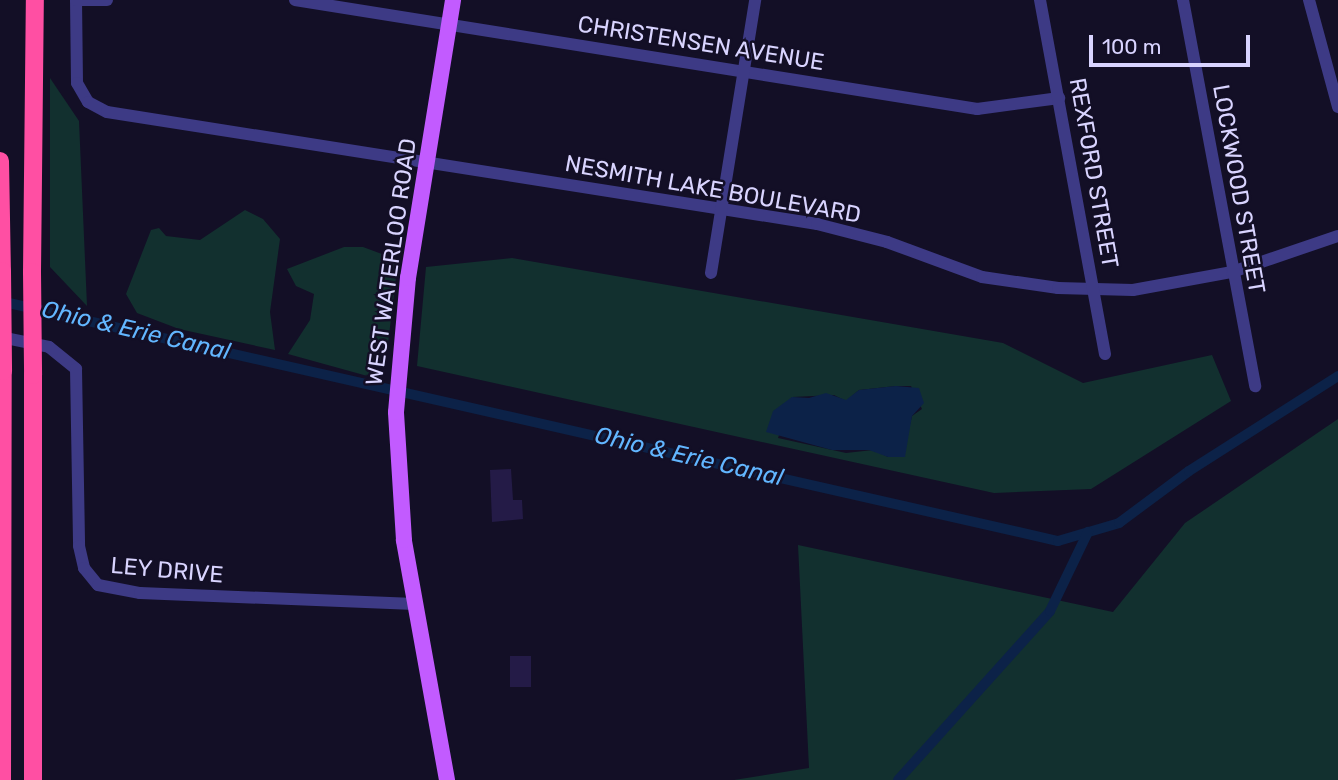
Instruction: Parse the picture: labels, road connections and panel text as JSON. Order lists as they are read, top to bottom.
{
  "streets": {
    "main road": ["WEST WATERLOO ROAD"],
    "street": [
      "CHRISTENSEN AVENUE",
      "REXFORD STREET",
      "NESMITH LAKE BOULEVARD",
      "LOCKWOOD STREET",
      "LEY DRIVE"
    ]
  },
  "crossings": [
    ["CHRISTENSEN AVENUE", "REXFORD STREET"],
    ["CHRISTENSEN AVENUE", "WEST WATERLOO ROAD"],
    ["REXFORD STREET", "NESMITH LAKE BOULEVARD"],
    ["NESMITH LAKE BOULEVARD", "LOCKWOOD STREET"],
    ["NESMITH LAKE BOULEVARD", "WEST WATERLOO ROAD"],
    ["WEST WATERLOO ROAD", "LEY DRIVE"]
  ],
  "water": ["Ohio & Erie Canal"],
  "scale_bar": "100 m"
}
